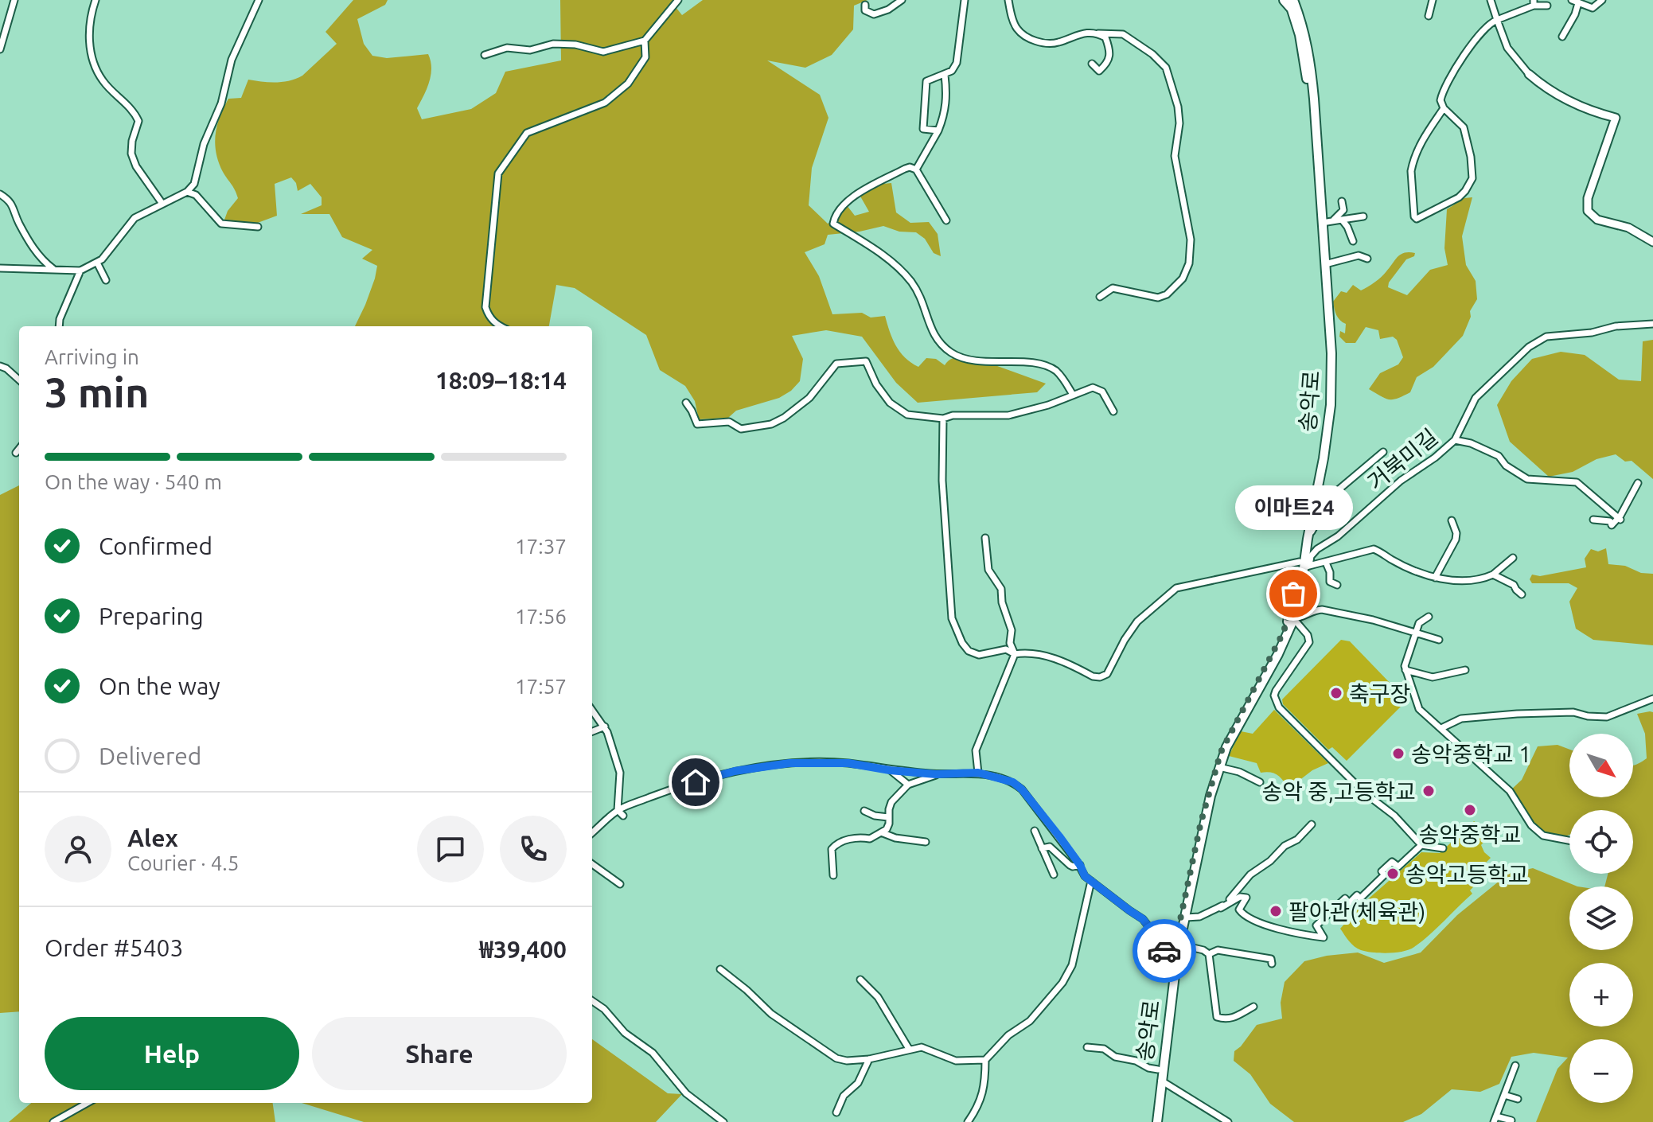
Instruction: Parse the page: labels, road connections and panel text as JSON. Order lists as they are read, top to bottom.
{
  "streets": {
    "main road": ["송악로"],
    "street": ["거북미길"]
  },
  "crossings": [
    ["송악로", "거북미길"]
  ],
  "places": [
    "이마트24",
    "축구장",
    "송악중학교 1",
    "송악 중,고등학교",
    "송악중학교",
    "송악고등학교",
    "팔아관(체육관)"
  ],
  "north": "bottom right",
  "page": {
    "heading": ["3 min", "Arriving in", "18:09–18:14"],
    "panel": [
      "Alex",
      "Courier · 4.5",
      "Order #5403",
      "₩39,400"
    ],
    "bar": "On the way · 540 m",
    "bubble": "이마트24",
    "list": [
      ["Confirmed", "17:37"],
      ["Preparing", "17:56"],
      ["On the way", "17:57"],
      "Delivered"
    ],
    "map_buttons": ["+", "−"],
    "buttons": ["Help", "Share"]
  }
}
